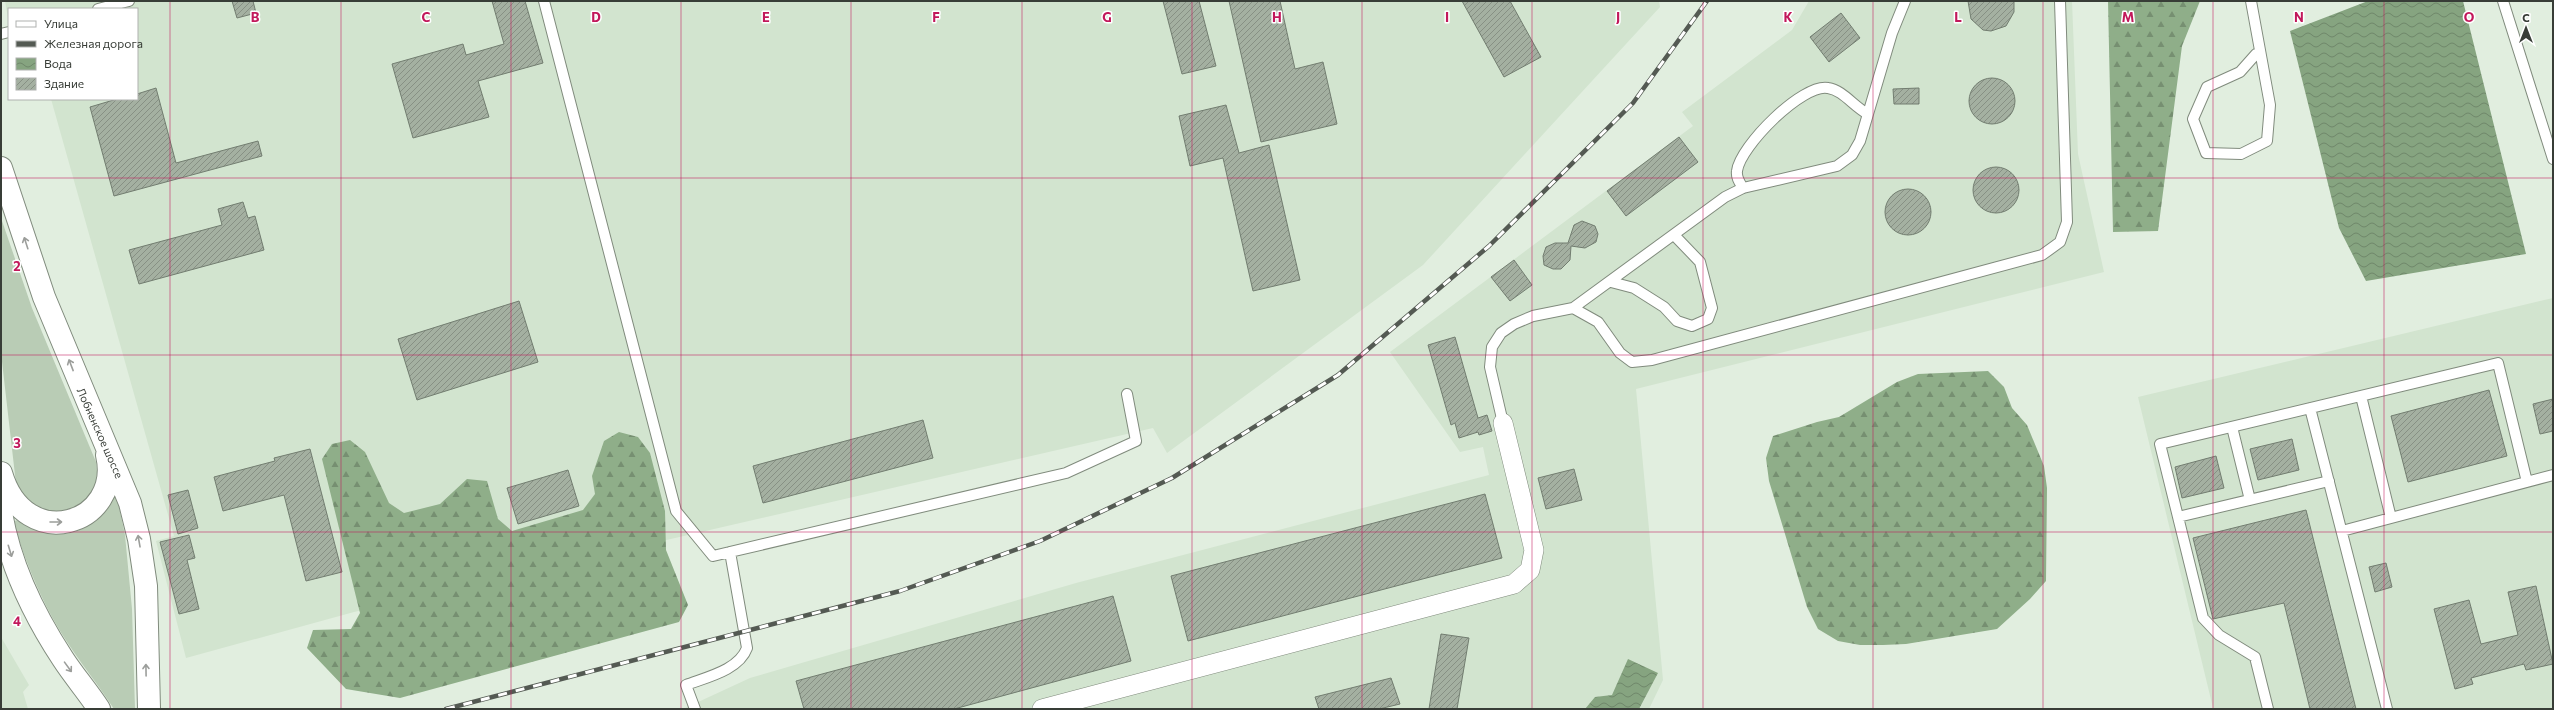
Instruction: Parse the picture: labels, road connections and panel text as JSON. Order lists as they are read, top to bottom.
{
  "streets": {
    "main road": ["Лобненское шоссе"]
  },
  "legend": [
    "Улица",
    "Железная дорога",
    "Вода",
    "Здание"
  ],
  "north": "top",
  "grid": {
    "columns": [
      "B",
      "C",
      "D",
      "E",
      "F",
      "G",
      "H",
      "I",
      "J",
      "K",
      "L",
      "M",
      "N",
      "O"
    ],
    "rows": ["2", "3", "4"]
  }
}
